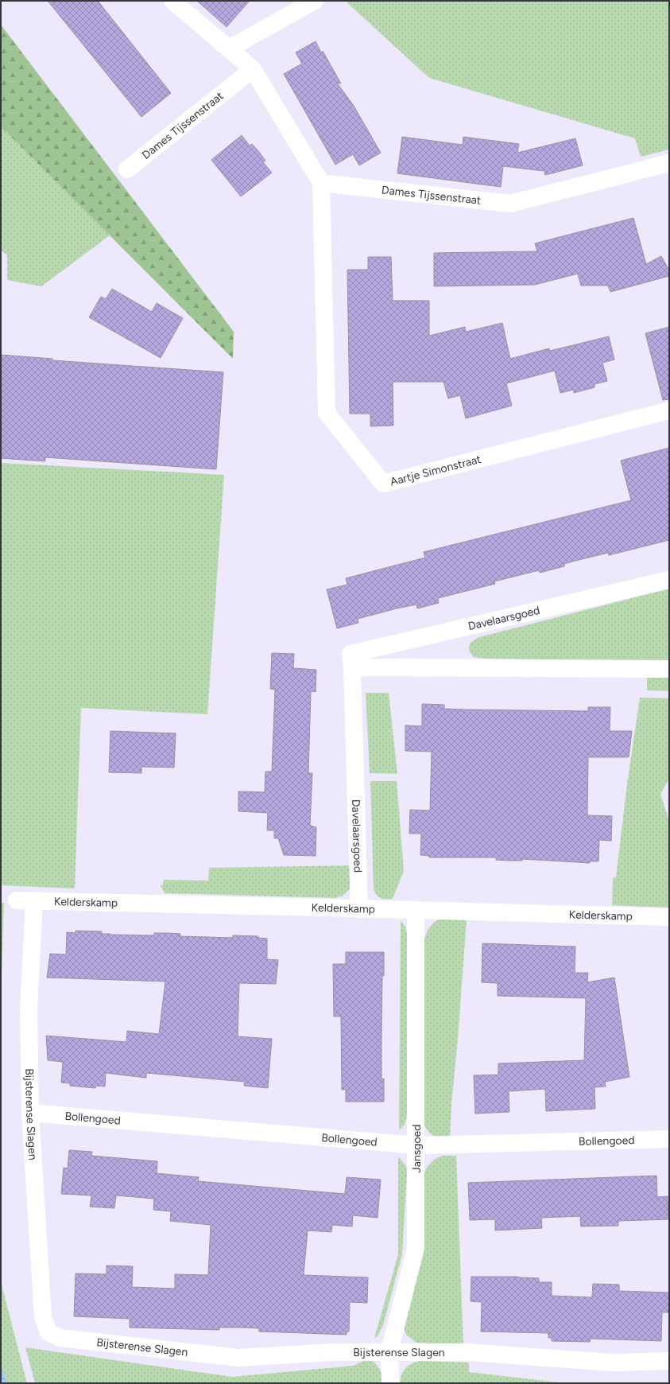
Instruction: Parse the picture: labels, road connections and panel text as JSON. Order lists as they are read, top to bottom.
{
  "streets": {
    "street": [
      "Dames Tijssenstraat",
      "Aartje Simonstraat",
      "Davelaarsgoed",
      "Kelderskamp",
      "Bijsterense Slagen",
      "Bollengoed",
      "Jansgoed"
    ]
  },
  "crossings": [
    ["Dames Tijssenstraat", "Aartje Simonstraat"],
    ["Davelaarsgoed", "Kelderskamp"],
    ["Kelderskamp", "Bijsterense Slagen"],
    ["Kelderskamp", "Jansgoed"],
    ["Bijsterense Slagen", "Bollengoed"],
    ["Bijsterense Slagen", "Jansgoed"],
    ["Bollengoed", "Jansgoed"]
  ]
}
